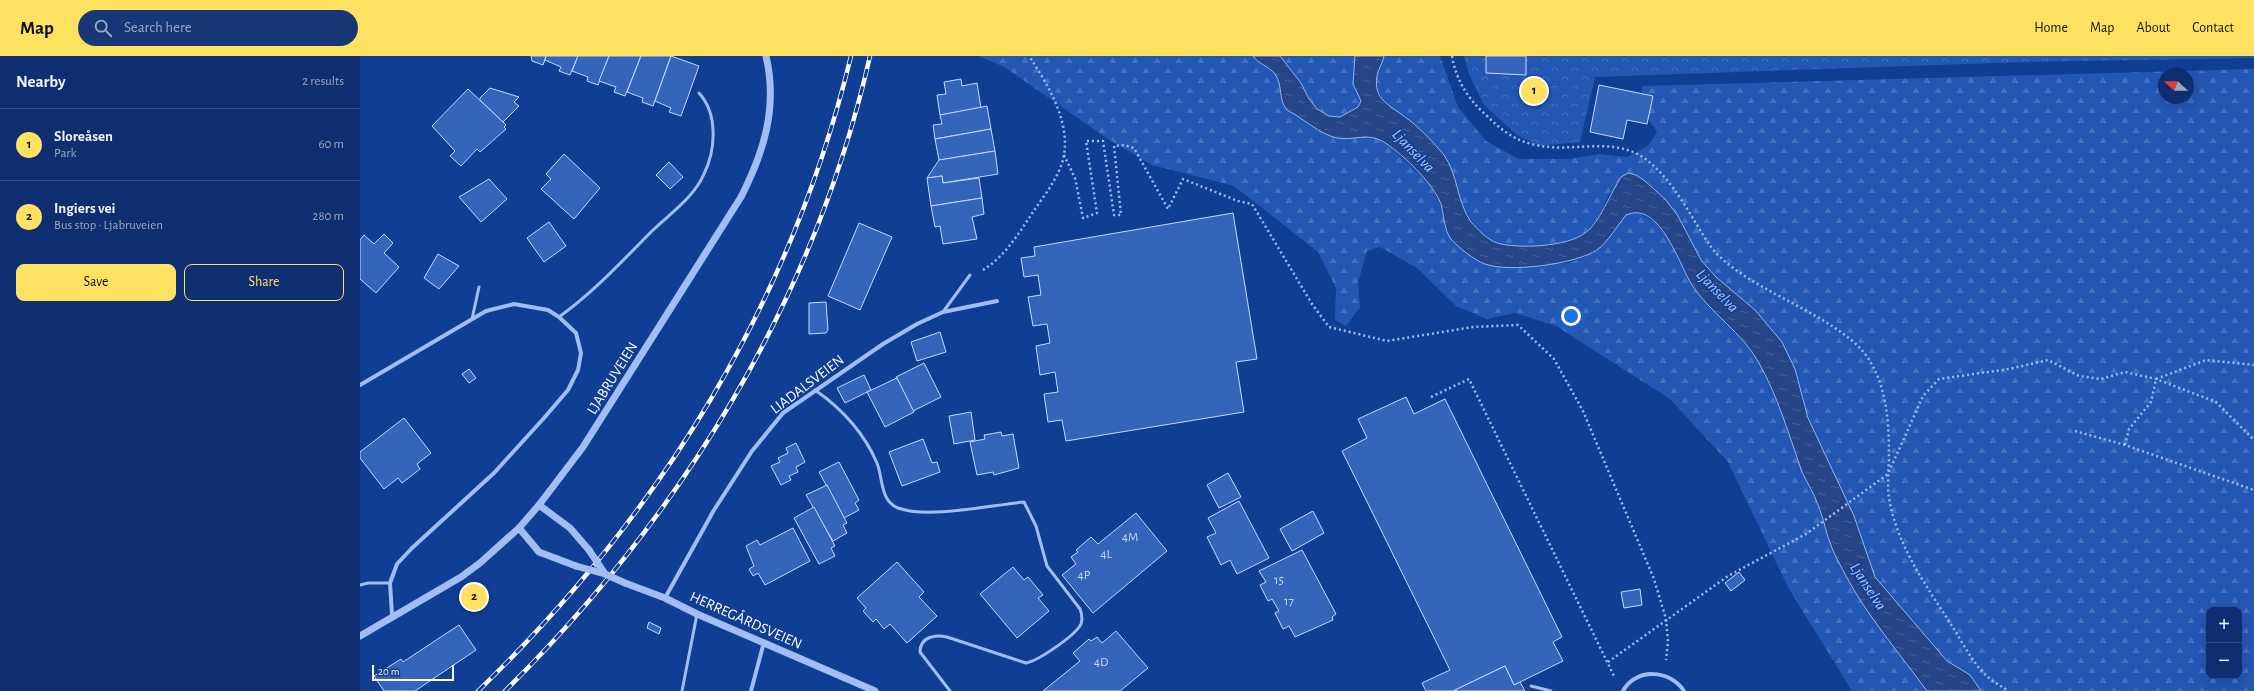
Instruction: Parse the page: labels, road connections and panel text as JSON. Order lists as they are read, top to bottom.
{
  "streets": {
    "street": ["LJABRUVEIEN", "LIADALSVEIEN", "HERREGÅRDSVEIEN"]
  },
  "crossings": [
    ["LJABRUVEIEN", "HERREGÅRDSVEIEN"],
    ["LIADALSVEIEN", "HERREGÅRDSVEIEN"]
  ],
  "water": ["Ljanselva"],
  "house_numbers": [
    "4M",
    "4L",
    "4P",
    "15",
    "17",
    "4D"
  ],
  "scale_bar": "20 m",
  "north": "left",
  "page": {
    "header": "Map",
    "search": "Search here",
    "nav": [
      "Home",
      "Map",
      "About",
      "Contact"
    ],
    "heading": ["Nearby", "2 results"],
    "pins": ["1", "2"],
    "list": [
      {
        "mark": "1",
        "name": "Sloreåsen",
        "note": "Park",
        "value": "60 m"
      },
      {
        "mark": "2",
        "name": "Ingiers vei",
        "note": "Bus stop · Ljabruveien",
        "value": "280 m"
      }
    ],
    "buttons": ["Save", "Share"],
    "map_buttons": ["+", "−"],
    "scale": "20 m"
  }
}
